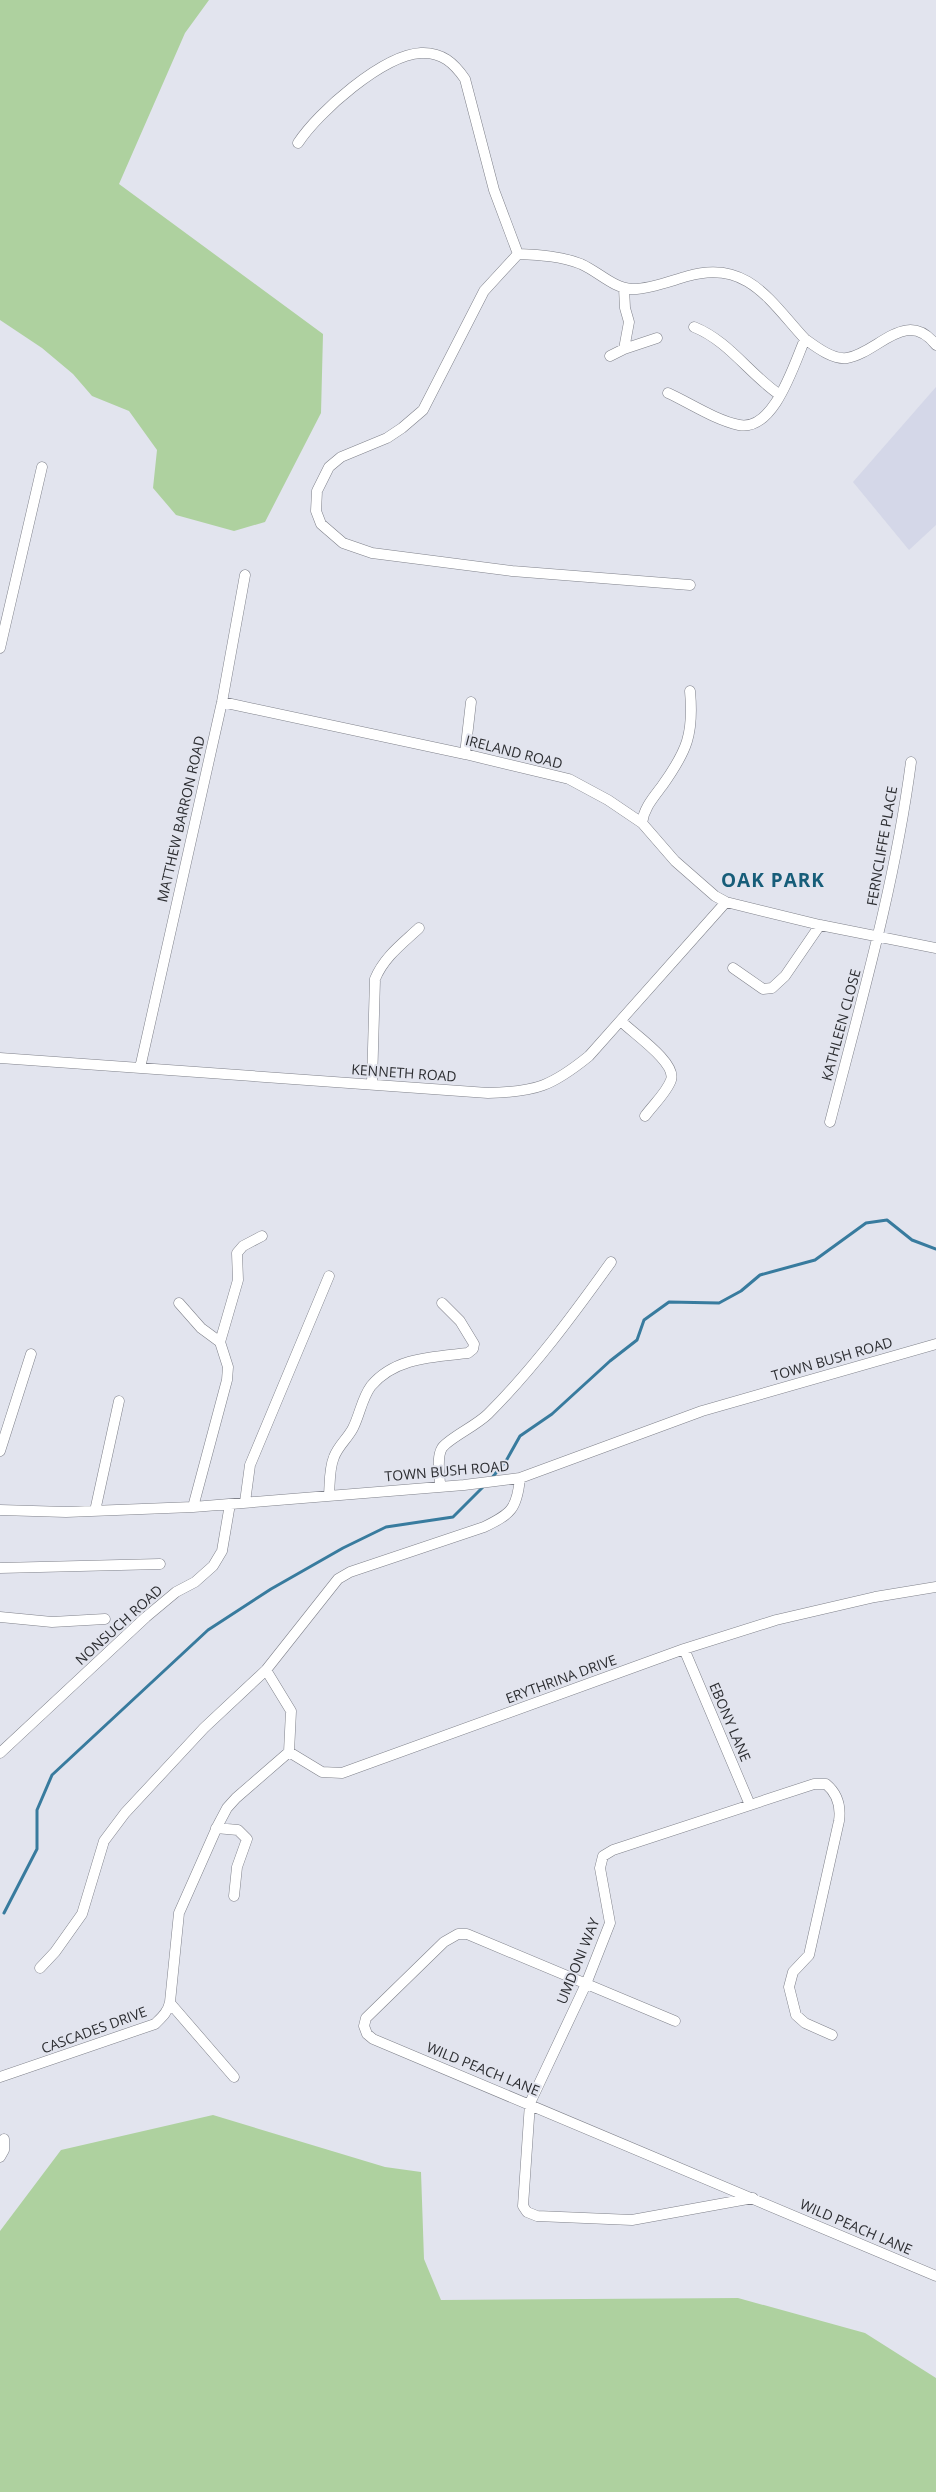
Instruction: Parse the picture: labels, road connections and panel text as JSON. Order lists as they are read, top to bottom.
{
  "streets": {
    "street": [
      "IRELAND ROAD",
      "MATTHEW BARRON ROAD",
      "FERNCLIFFE PLACE",
      "KATHLEEN CLOSE",
      "KENNETH ROAD",
      "TOWN BUSH ROAD",
      "NONSUCH ROAD",
      "ERYTHRINA DRIVE",
      "EBONY LANE",
      "UMDONI WAY",
      "CASCADES DRIVE",
      "WILD PEACH LANE"
    ]
  },
  "crossings": [
    ["IRELAND ROAD", "MATTHEW BARRON ROAD"],
    ["IRELAND ROAD", "FERNCLIFFE PLACE"],
    ["IRELAND ROAD", "KATHLEEN CLOSE"],
    ["IRELAND ROAD", "KENNETH ROAD"],
    ["MATTHEW BARRON ROAD", "KENNETH ROAD"],
    ["FERNCLIFFE PLACE", "KATHLEEN CLOSE"],
    ["TOWN BUSH ROAD", "NONSUCH ROAD"],
    ["ERYTHRINA DRIVE", "EBONY LANE"],
    ["ERYTHRINA DRIVE", "CASCADES DRIVE"],
    ["EBONY LANE", "UMDONI WAY"],
    ["UMDONI WAY", "WILD PEACH LANE"]
  ],
  "districts": ["OAK PARK"]
}
